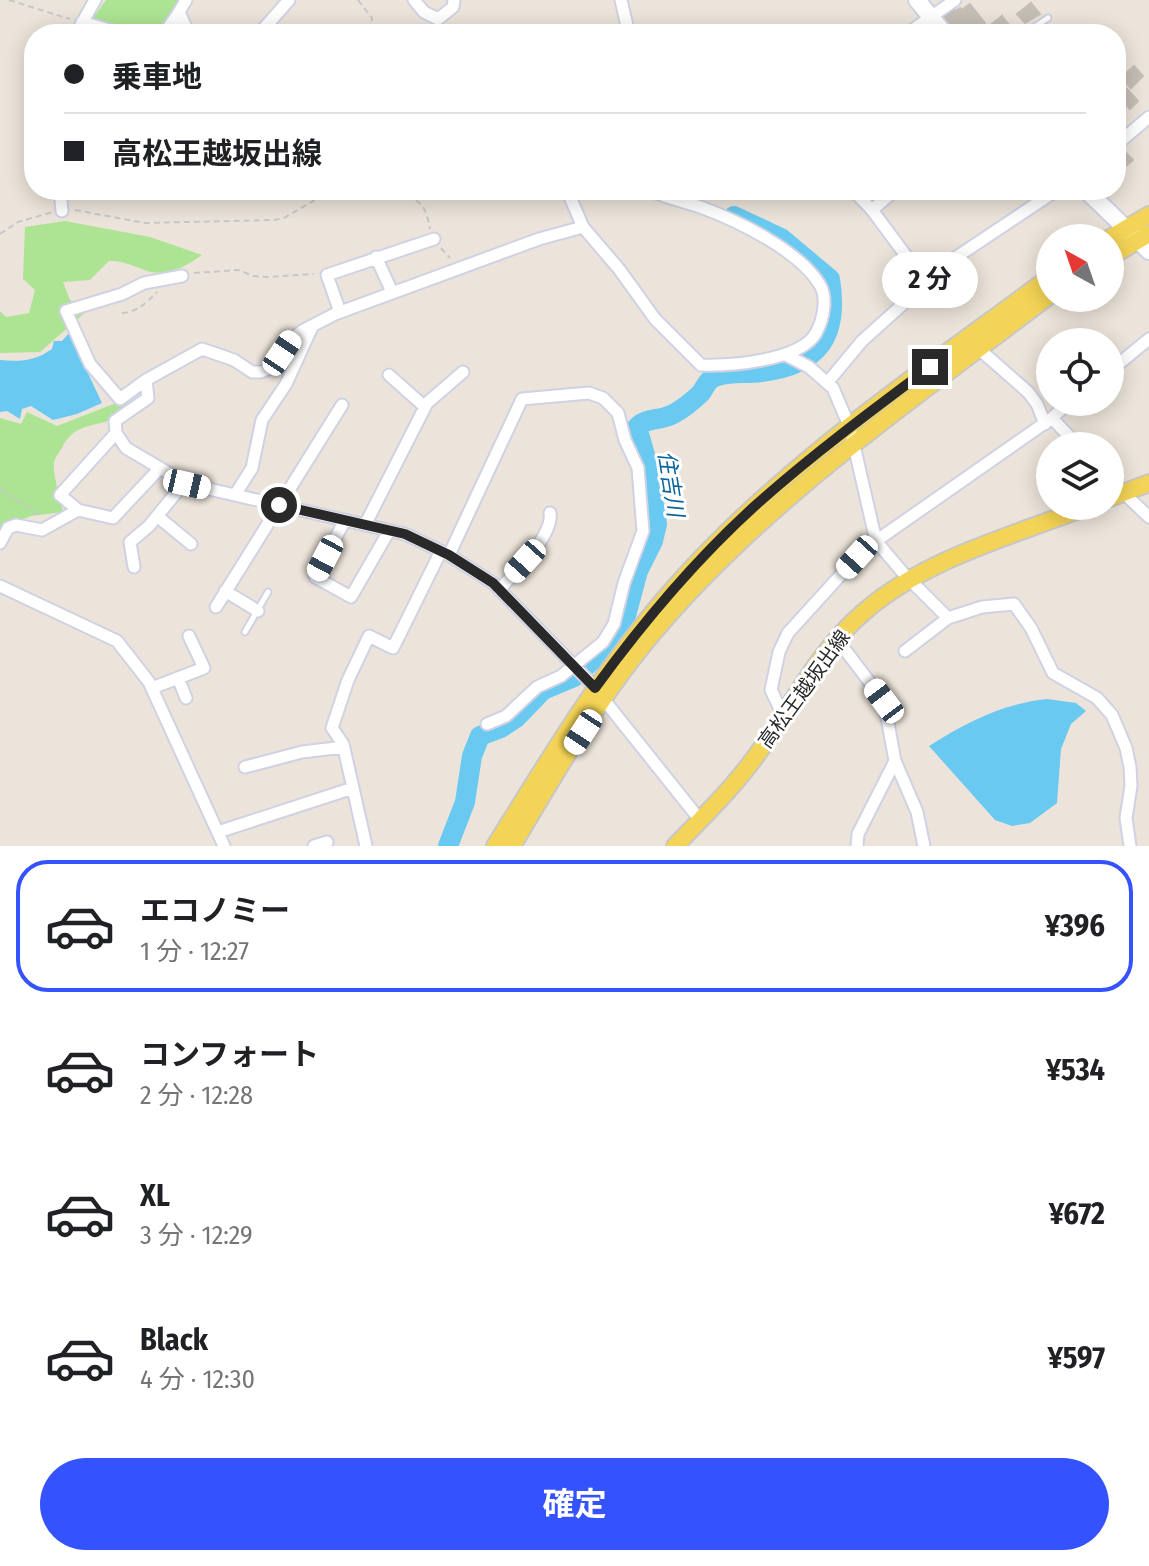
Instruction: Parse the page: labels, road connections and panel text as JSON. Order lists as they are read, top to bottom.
{
  "streets": {
    "main road": ["高松王越坂出線"]
  },
  "water": ["住吉川"],
  "north": "top left",
  "page": {
    "banner": ["乗車地", "高松王越坂出線"],
    "bubble": "2 分",
    "list": [
      {
        "name": "エコノミー",
        "note": "1 分 · 12:27",
        "value": "¥396"
      },
      {
        "name": "コンフォート",
        "note": "2 分 · 12:28",
        "value": "¥534"
      },
      {
        "name": "XL",
        "note": "3 分 · 12:29",
        "value": "¥672"
      },
      {
        "name": "Black",
        "note": "4 分 · 12:30",
        "value": "¥597"
      }
    ],
    "buttons": "確定"
  }
}
